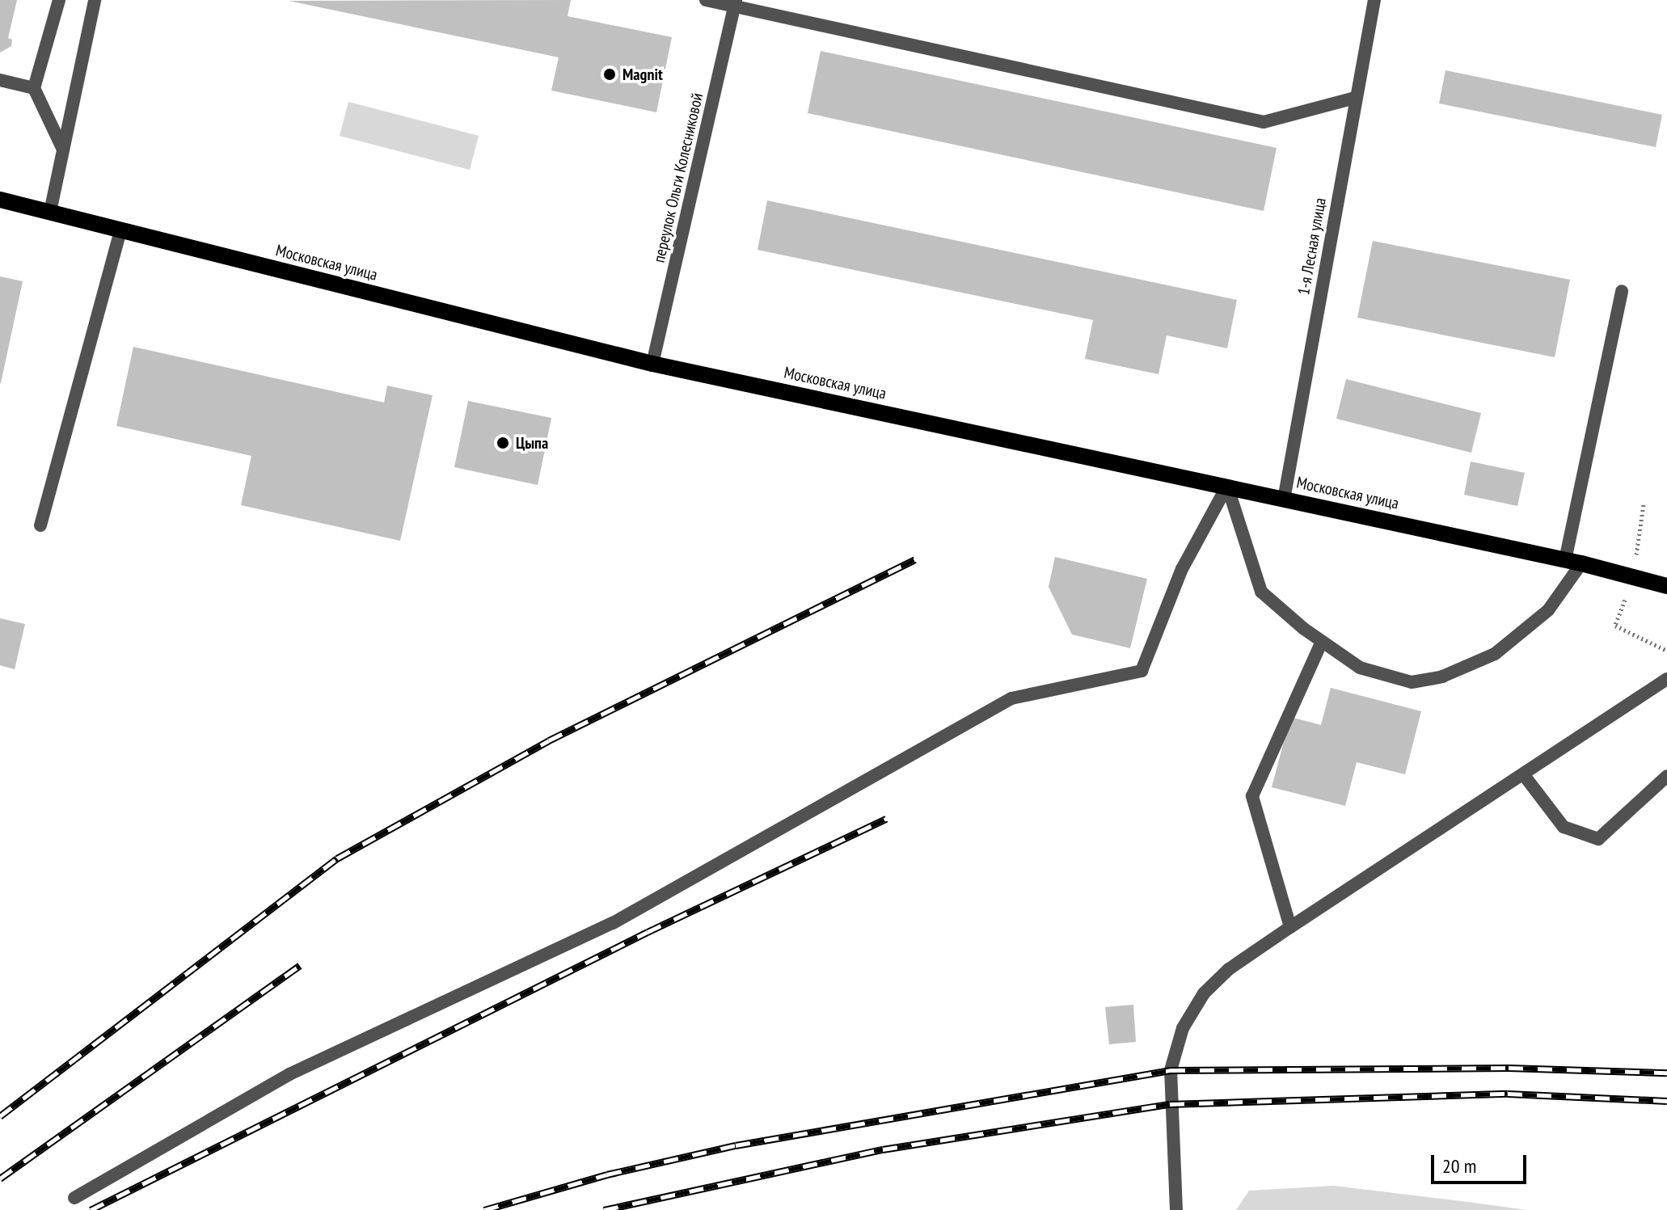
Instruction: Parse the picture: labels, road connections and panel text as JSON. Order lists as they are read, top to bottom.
{
  "streets": {
    "main road": ["Московская улица"],
    "street": ["переулок Ольги Колесниковой", "1-я Лесная улица"]
  },
  "crossings": [
    ["переулок Ольги Колесниковой", "Московская улица"],
    ["1-я Лесная улица", "Московская улица"]
  ],
  "places": ["Magnit", "Цыпа"],
  "scale_bar": "20 m"
}
